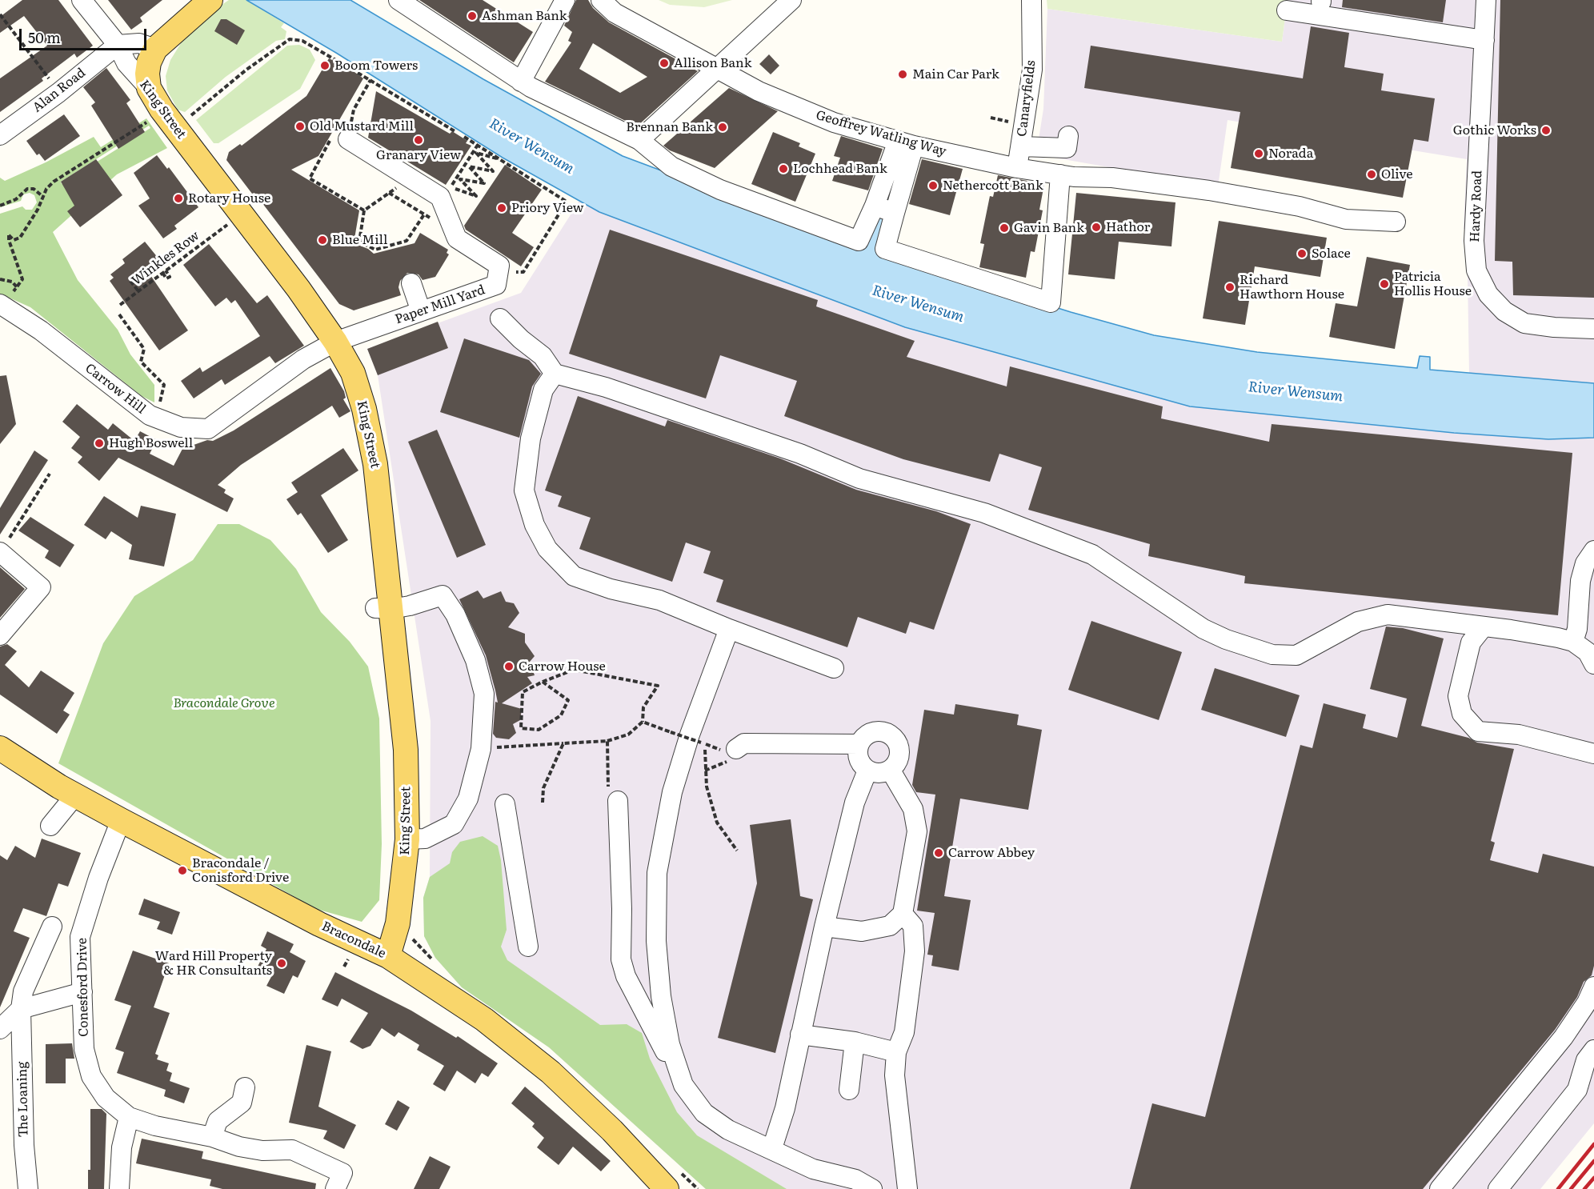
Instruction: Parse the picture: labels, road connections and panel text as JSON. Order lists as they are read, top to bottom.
{
  "streets": {
    "main road": ["King Street", "Bracondale"],
    "street": [
      "Alan Road",
      "Canaryfields",
      "Geoffrey Watling Way",
      "Hardy Road",
      "Paper Mill Yard",
      "Carrow Hill",
      "Conesford Drive",
      "The Loaning"
    ],
    "path": ["Winkles Row"]
  },
  "crossings": [
    ["Alan Road", "King Street"],
    ["Canaryfields", "Geoffrey Watling Way"],
    ["King Street", "Paper Mill Yard"],
    ["King Street", "Carrow Hill"],
    ["King Street", "Bracondale"],
    ["Paper Mill Yard", "Carrow Hill"],
    ["Bracondale", "Conesford Drive"]
  ],
  "water": ["River Wensum"],
  "parks": ["Bracondale Grove"],
  "places": [
    "Ashman Bank",
    "Allison Bank",
    "Boom Towers",
    "Main Car Park",
    "Old Mustard Mill",
    "Brennan Bank",
    "Gothic Works",
    "Granary View",
    "Norada",
    "Lochhead Bank",
    "Olive",
    "Nethercott Bank",
    "Rotary House",
    "Priory View",
    "Hathor",
    "Gavin Bank",
    "Blue Mill",
    "Solace",
    "Patricia Hollis House",
    "Richard Hawthorn House",
    "Hugh Boswell",
    "Carrow House",
    "Carrow Abbey",
    "Bracondale / Conisford Drive",
    "Ward Hill Property & HR Consultants"
  ],
  "scale_bar": "50 m"
}
